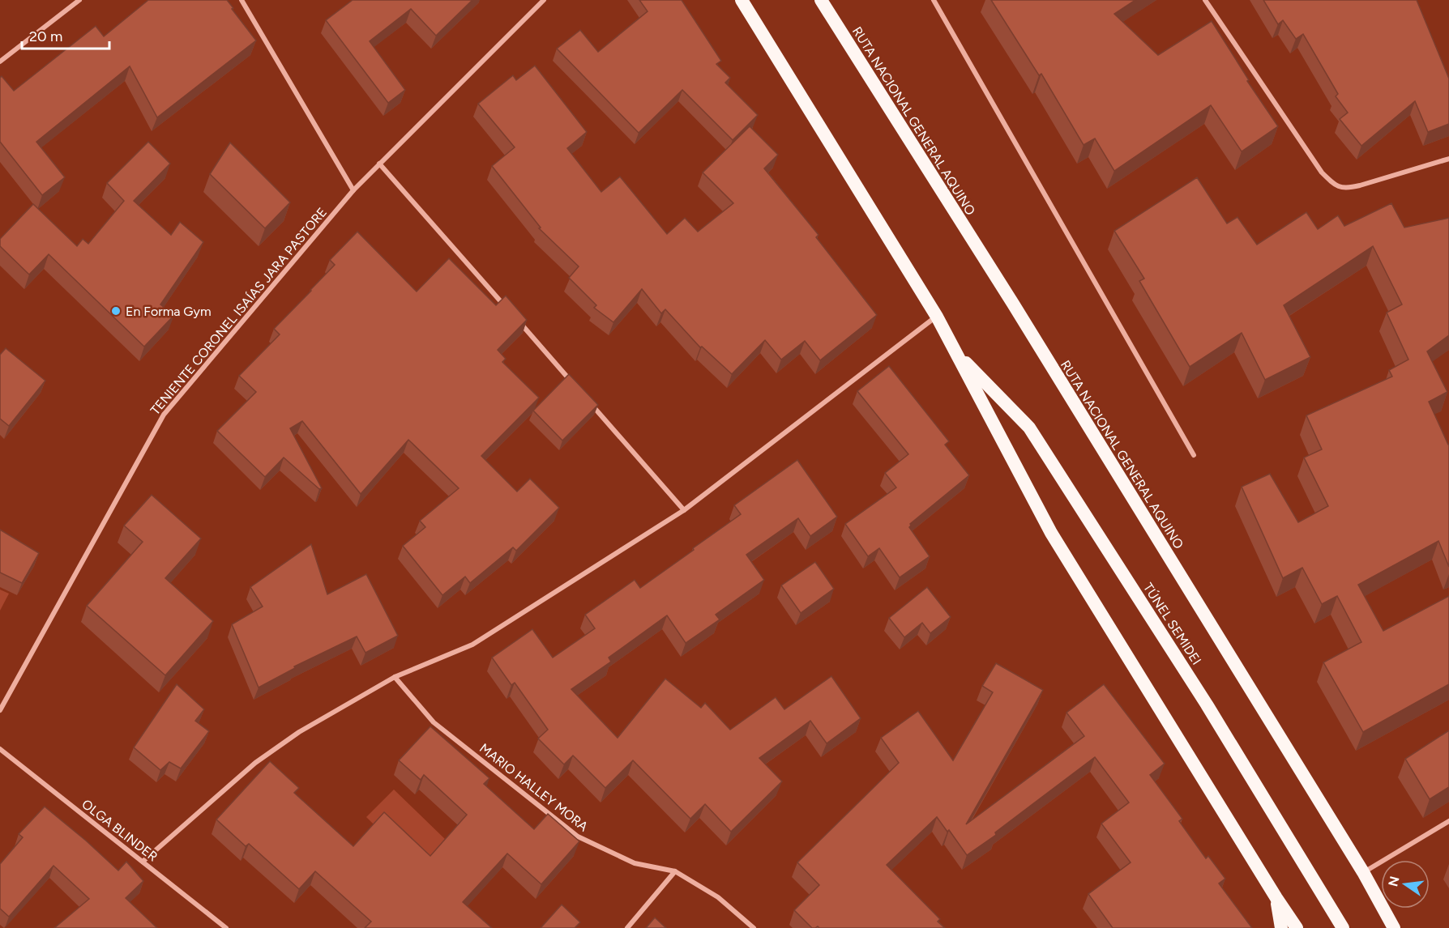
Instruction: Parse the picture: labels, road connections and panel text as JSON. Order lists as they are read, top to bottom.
{
  "streets": {
    "highway": ["RUTA NACIONAL GENERAL AQUINO", "TÚNEL SEMIDEI"],
    "street": ["TENIENTE CORONEL ISAÍAS JARA PASTORE", "MARIO HALLEY MORA", "OLGA BLINDER"]
  },
  "places": ["En Forma Gym"],
  "scale_bar": "20 m",
  "north": "left"
}
